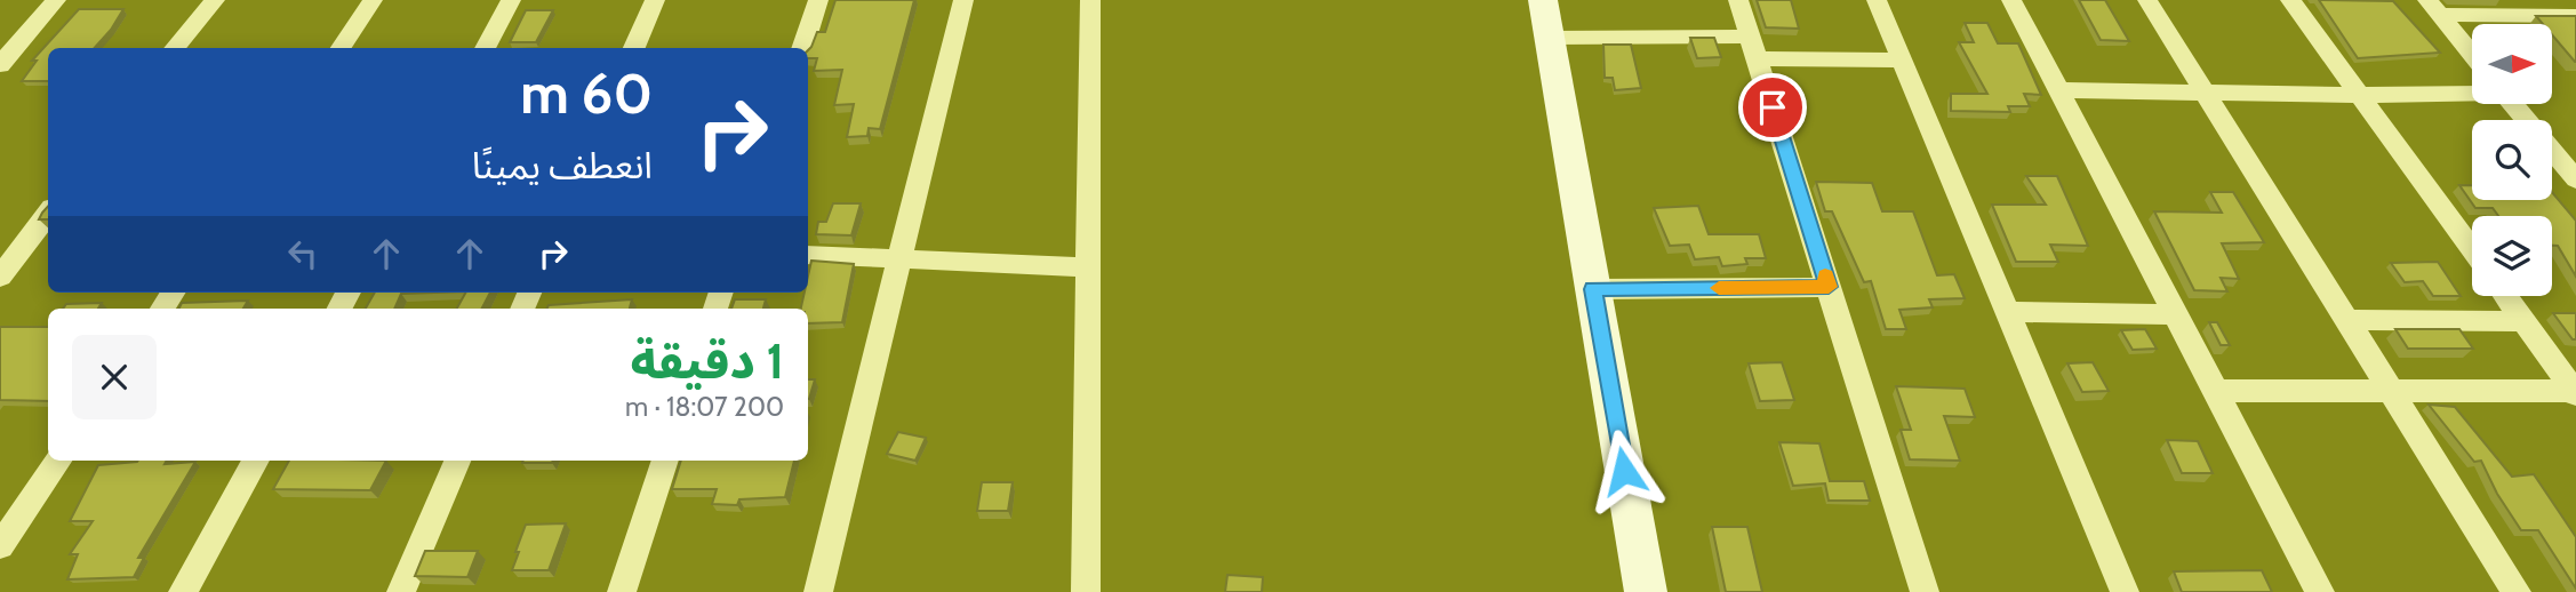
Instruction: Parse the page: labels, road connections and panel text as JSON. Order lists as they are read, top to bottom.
{
  "north": "right",
  "page": {
    "turn": ["60 m", "انعطف يمينًا"],
    "heading": ["1 دقيقة", "200 m · 18:07"]
  }
}
